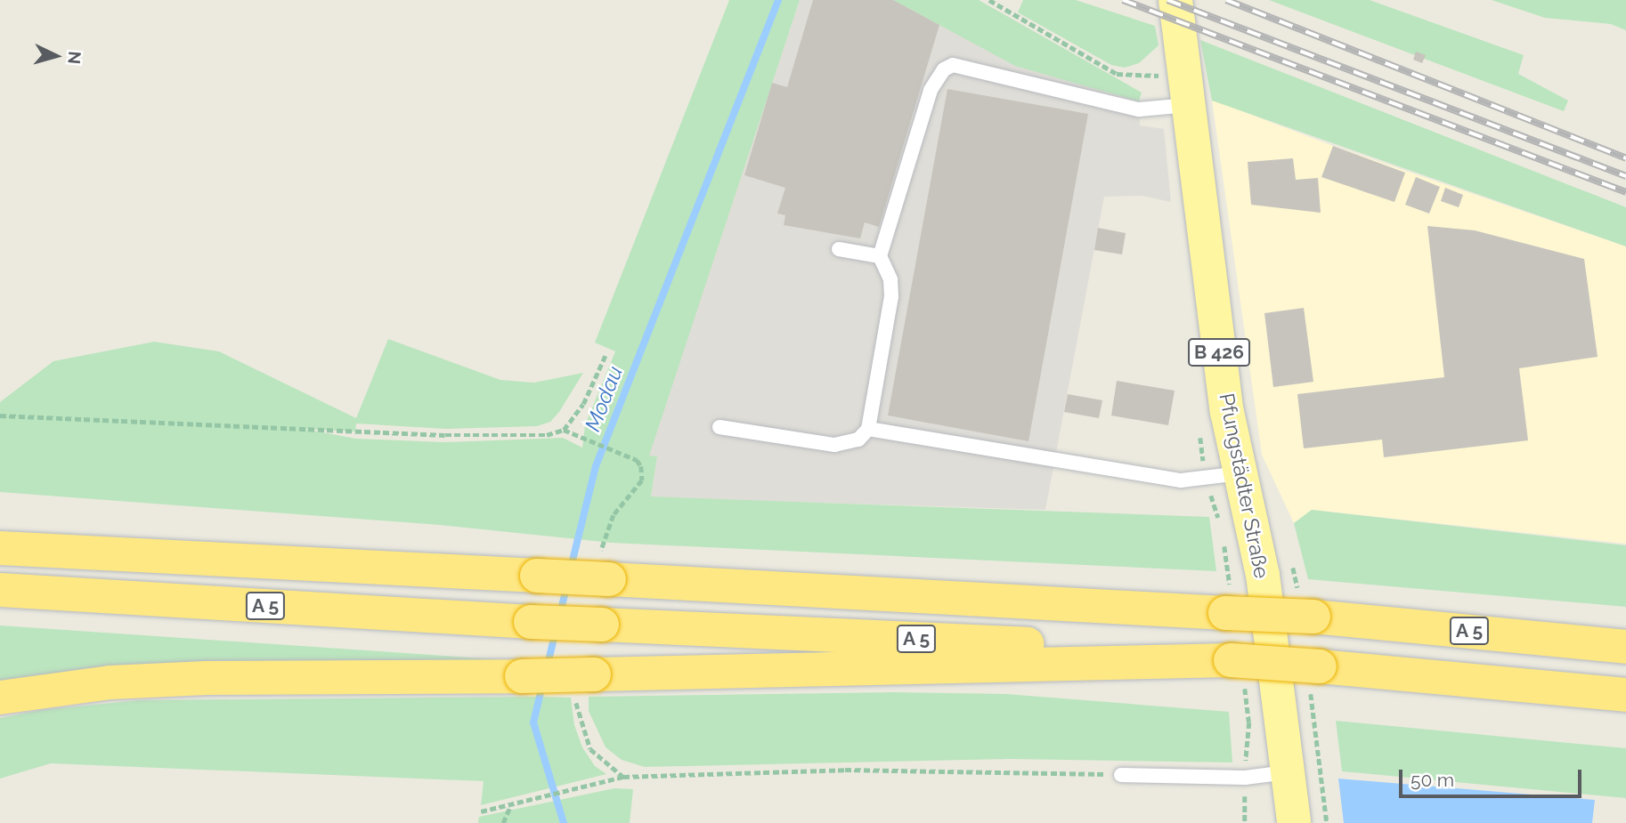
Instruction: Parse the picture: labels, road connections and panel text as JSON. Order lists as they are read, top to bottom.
{
  "streets": {
    "highway": ["A 5"],
    "main road": ["B 426", "Pfungstädter Straße"]
  },
  "water": ["Modau"],
  "scale_bar": "50 m",
  "north": "right"
}
